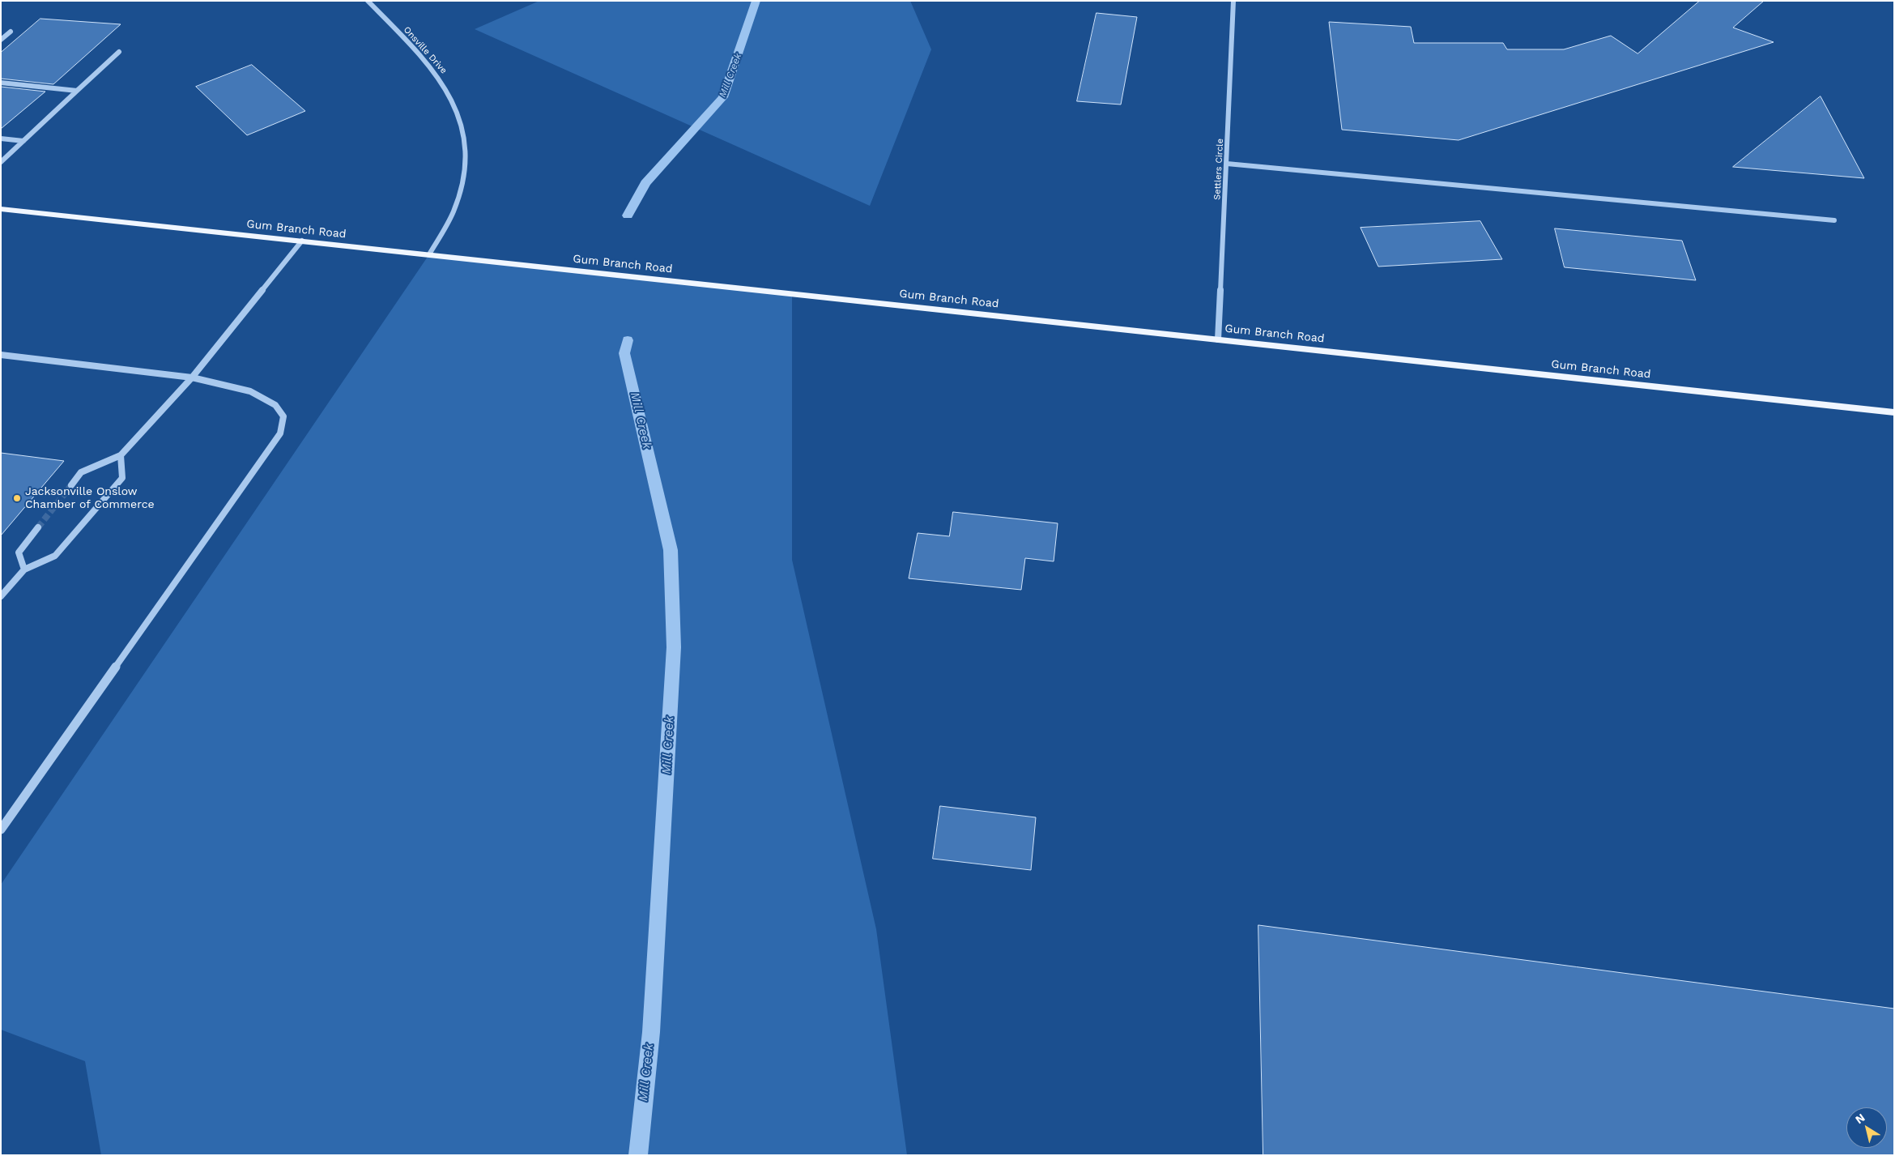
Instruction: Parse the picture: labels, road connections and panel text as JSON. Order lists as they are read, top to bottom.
{
  "streets": {
    "main road": ["Gum Branch Road"],
    "street": ["Onsville Drive", "Settlers Circle"]
  },
  "crossings": [
    ["Onsville Drive", "Gum Branch Road"],
    ["Settlers Circle", "Gum Branch Road"]
  ],
  "water": ["Mill Creek"],
  "places": ["Jacksonville Onslow Chamber of Commerce"],
  "north": "top left"
}
